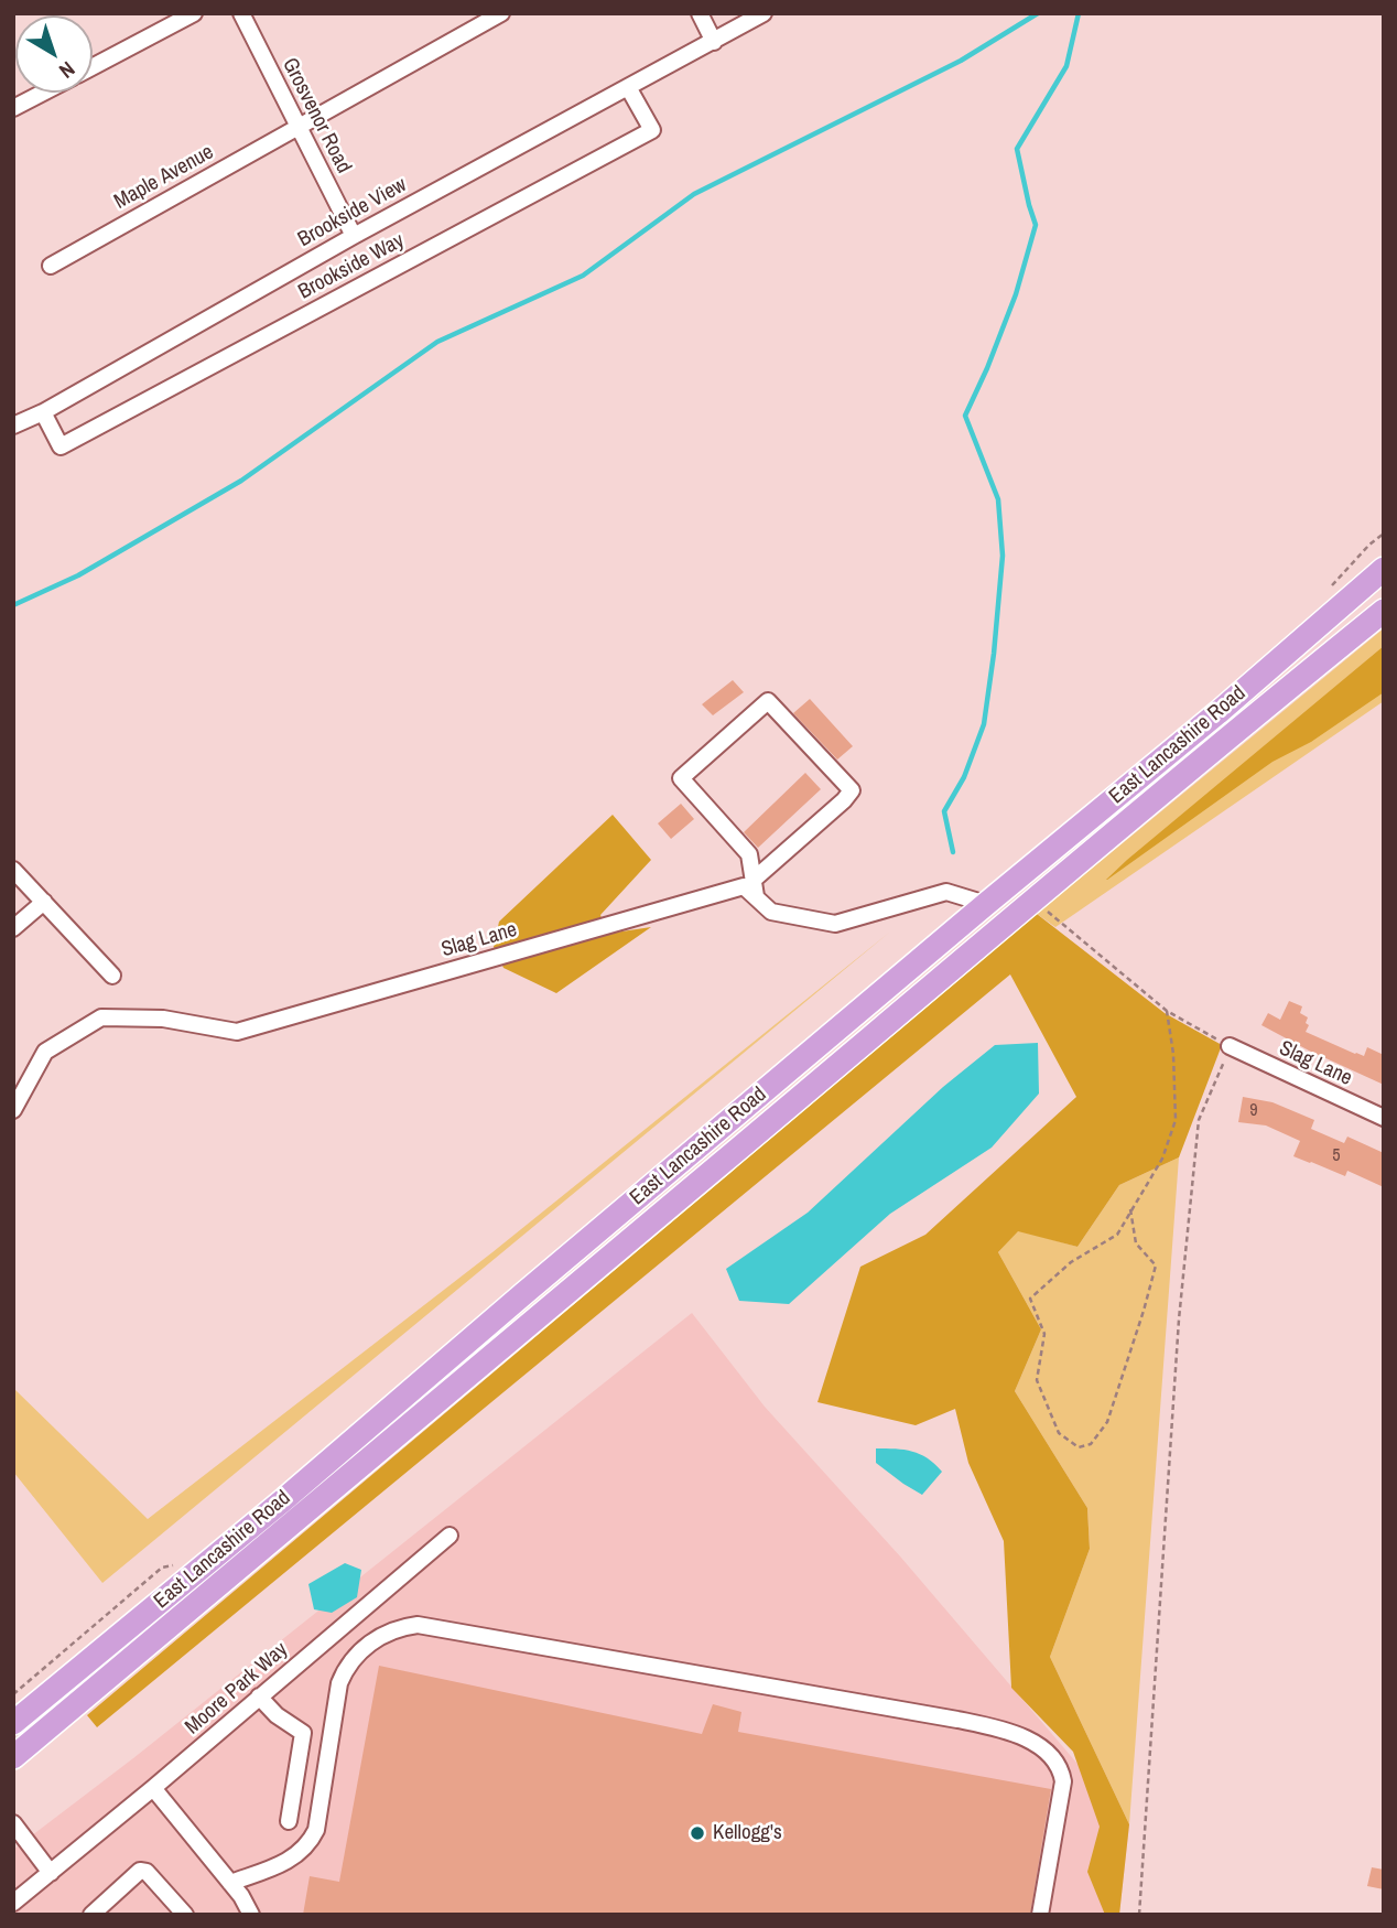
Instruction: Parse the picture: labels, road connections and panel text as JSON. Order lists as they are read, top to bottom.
{
  "streets": {
    "highway": ["East Lancashire Road"],
    "street": [
      "Grosvenor Road",
      "Maple Avenue",
      "Brookside View",
      "Brookside Way",
      "Slag Lane",
      "Moore Park Way"
    ]
  },
  "crossings": [
    ["Grosvenor Road", "Maple Avenue"],
    ["Grosvenor Road", "Brookside View"],
    ["Brookside View", "Brookside Way"],
    ["East Lancashire Road", "Slag Lane"]
  ],
  "places": ["Kellogg's"],
  "house_numbers": ["9", "5"],
  "north": "bottom right"
}
